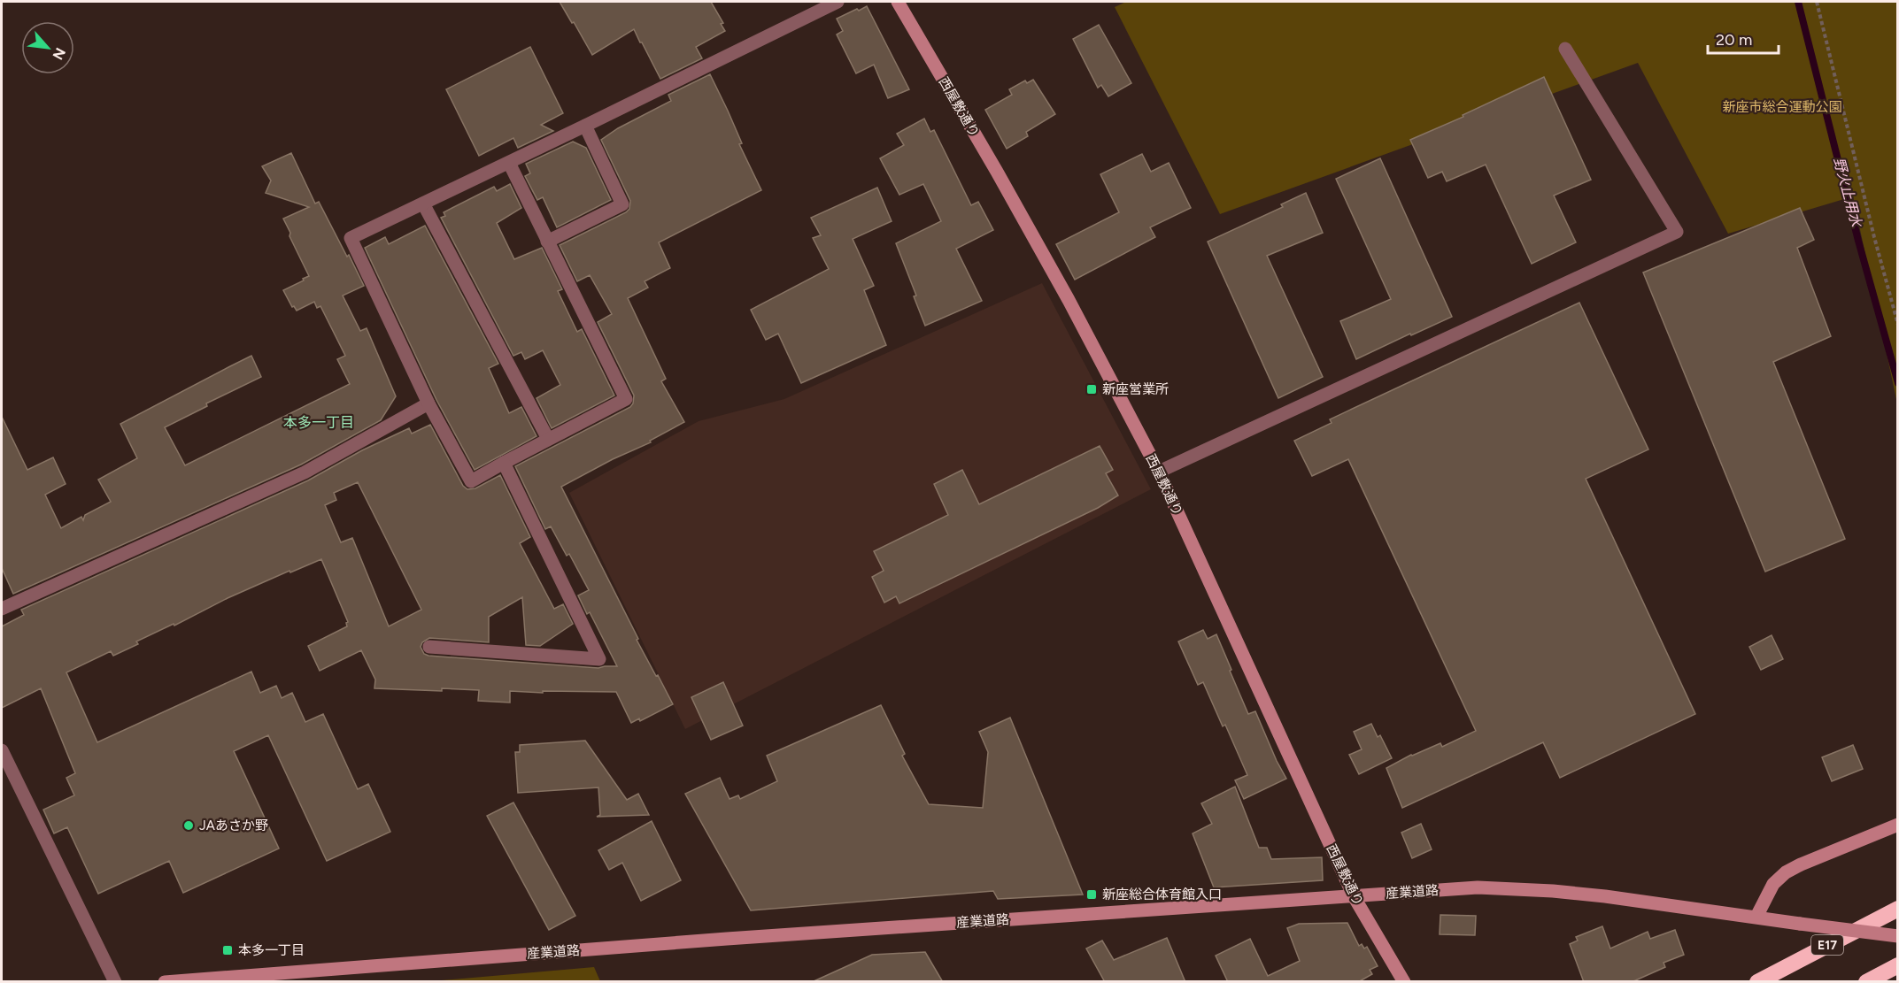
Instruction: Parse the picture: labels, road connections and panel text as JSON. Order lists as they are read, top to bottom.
{
  "streets": {
    "highway": ["E17"],
    "street": ["西屋敷通り", "産業道路"]
  },
  "crossings": [
    ["西屋敷通り", "産業道路"]
  ],
  "districts": ["本多一丁目"],
  "water": ["野火止用水"],
  "parks": ["新座市総合運動公園"],
  "places": {
    "transit": ["新座営業所", "新座総合体育館入口", "本多一丁目"],
    "other": ["JAあさか野"]
  },
  "scale_bar": "20 m",
  "north": "bottom right"
}
